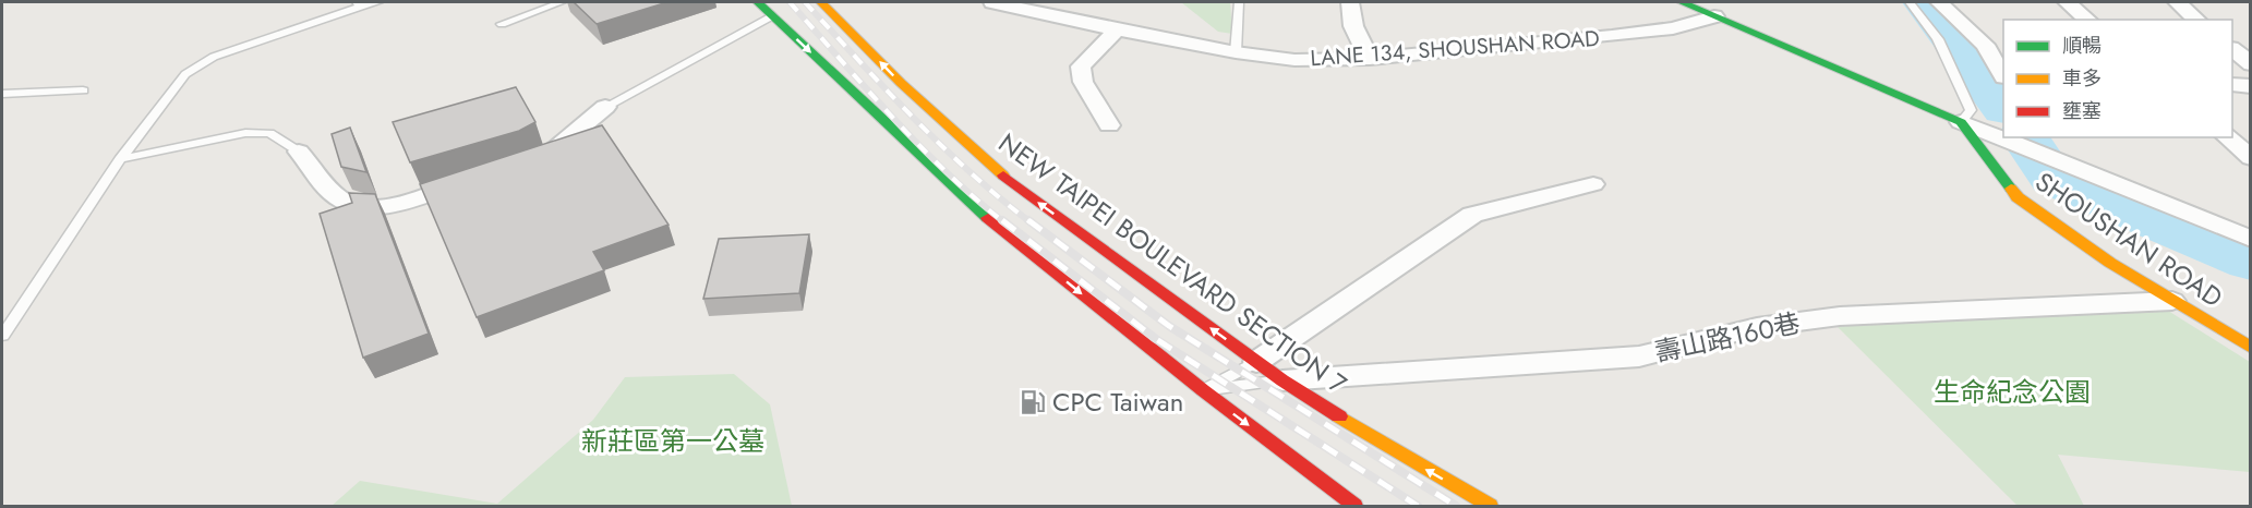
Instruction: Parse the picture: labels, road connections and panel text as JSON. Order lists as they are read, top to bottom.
{
  "streets": {
    "main road": ["SHOUSHAN ROAD", "NEW TAIPEI BOULEVARD SECTION 7"],
    "street": ["LANE 134, SHOUSHAN ROAD", "壽山路160巷"]
  },
  "crossings": [
    ["LANE 134, SHOUSHAN ROAD", "SHOUSHAN ROAD"],
    ["SHOUSHAN ROAD", "壽山路160巷"],
    ["NEW TAIPEI BOULEVARD SECTION 7", "壽山路160巷"]
  ],
  "parks": ["生命紀念公園", "新莊區第一公墓"],
  "places": {
    "fuel station": ["CPC Taiwan"]
  },
  "legend": ["順暢", "車多", "壅塞"]
}
